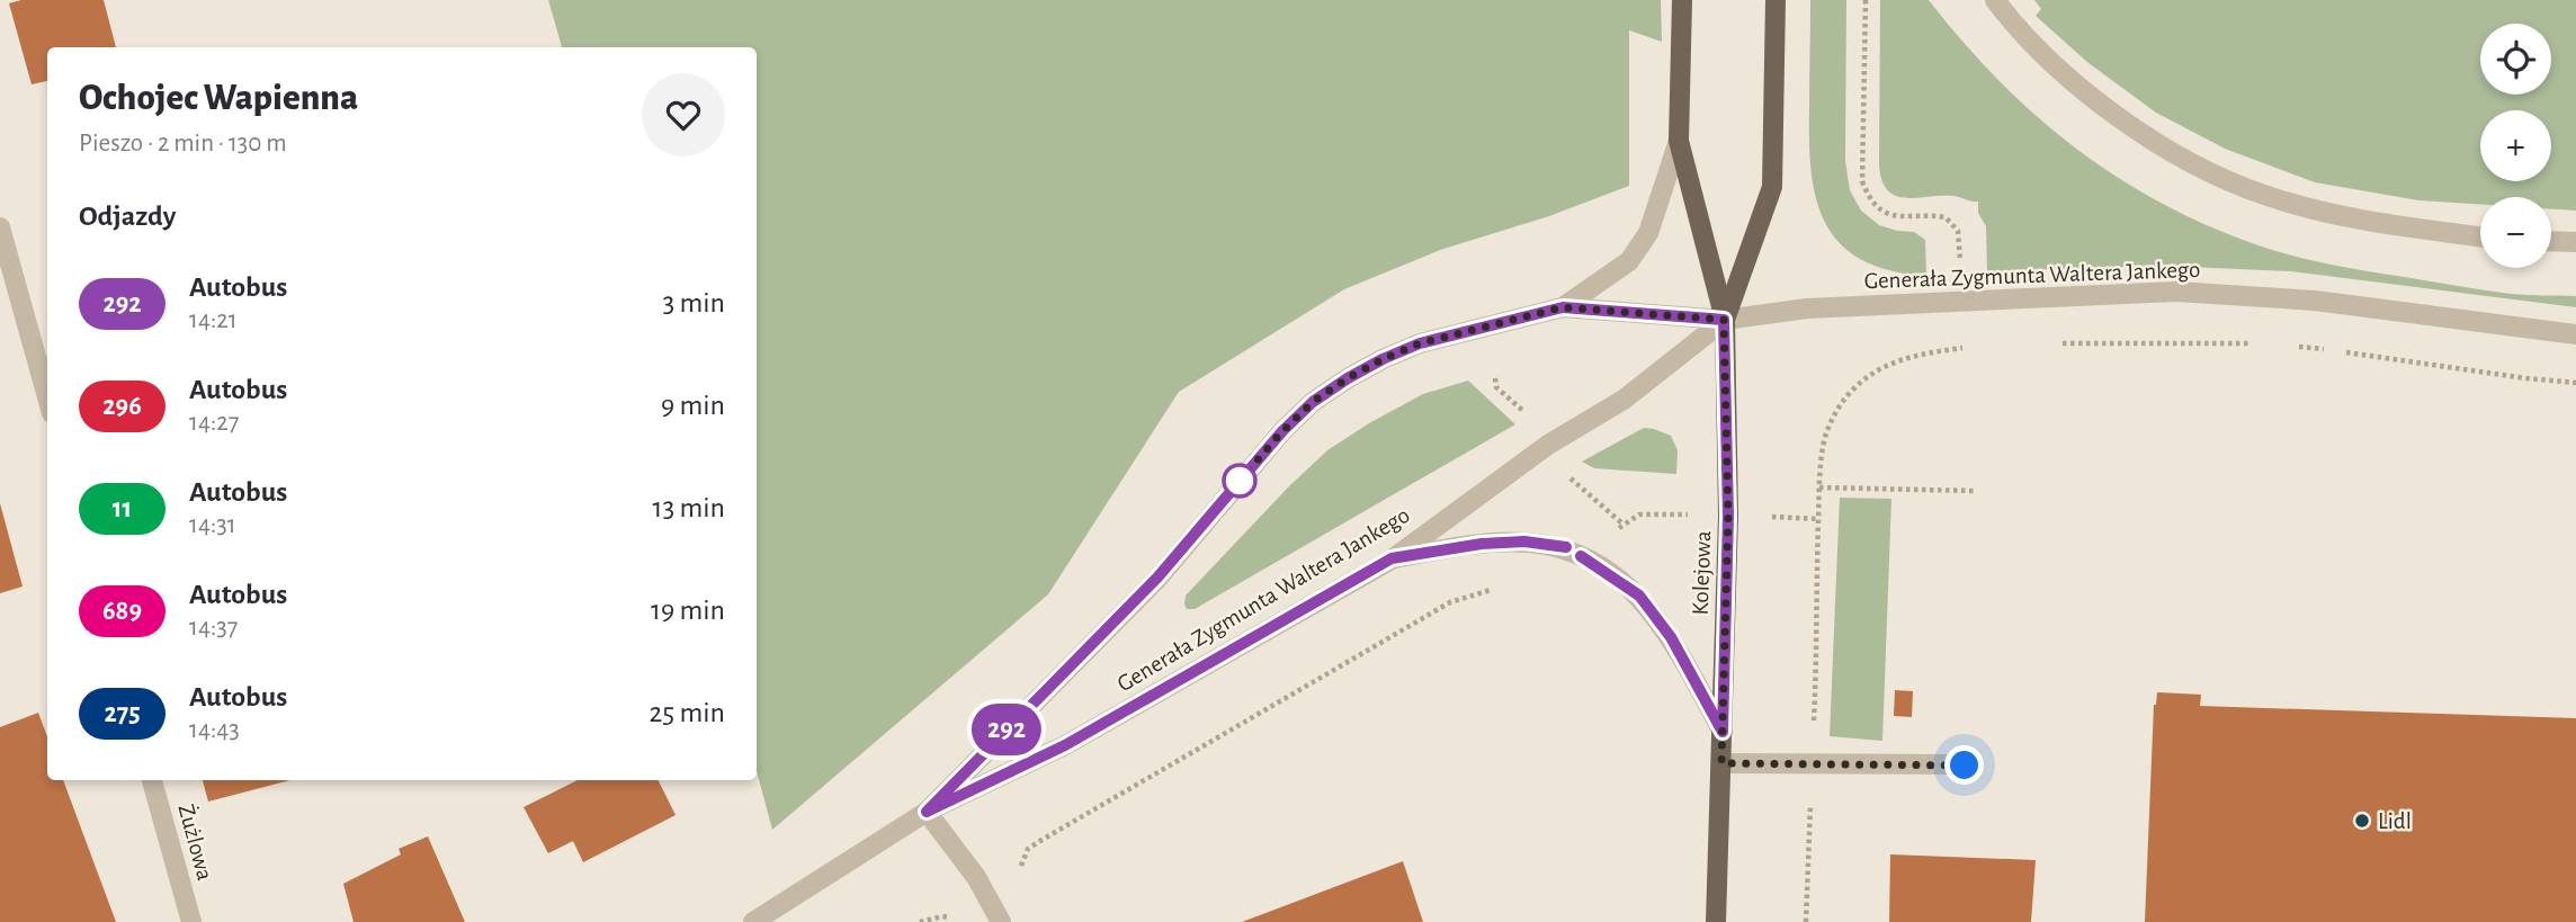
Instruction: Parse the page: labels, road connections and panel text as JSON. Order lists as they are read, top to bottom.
{
  "streets": {
    "main road": ["Kolejowa"],
    "street": ["Generała Zygmunta Waltera Jankego", "Żużlowa"]
  },
  "crossings": [
    ["Generała Zygmunta Waltera Jankego", "Kolejowa"]
  ],
  "places": ["Lidl"],
  "lines": ["bus line 292"],
  "page": {
    "on_map": "292",
    "map_buttons": ["+", "−"],
    "heading": [
      ["Ochojec Wapienna", "Pieszo · 2 min · 130 m"],
      "Odjazdy"
    ],
    "list": [
      {
        "mark": "292",
        "name": "Autobus",
        "note": "14:21",
        "value": "3 min"
      },
      {
        "mark": "296",
        "name": "Autobus",
        "note": "14:27",
        "value": "9 min"
      },
      {
        "mark": "11",
        "name": "Autobus",
        "note": "14:31",
        "value": "13 min"
      },
      {
        "mark": "689",
        "name": "Autobus",
        "note": "14:37",
        "value": "19 min"
      },
      {
        "mark": "275",
        "name": "Autobus",
        "note": "14:43",
        "value": "25 min"
      }
    ]
  }
}
